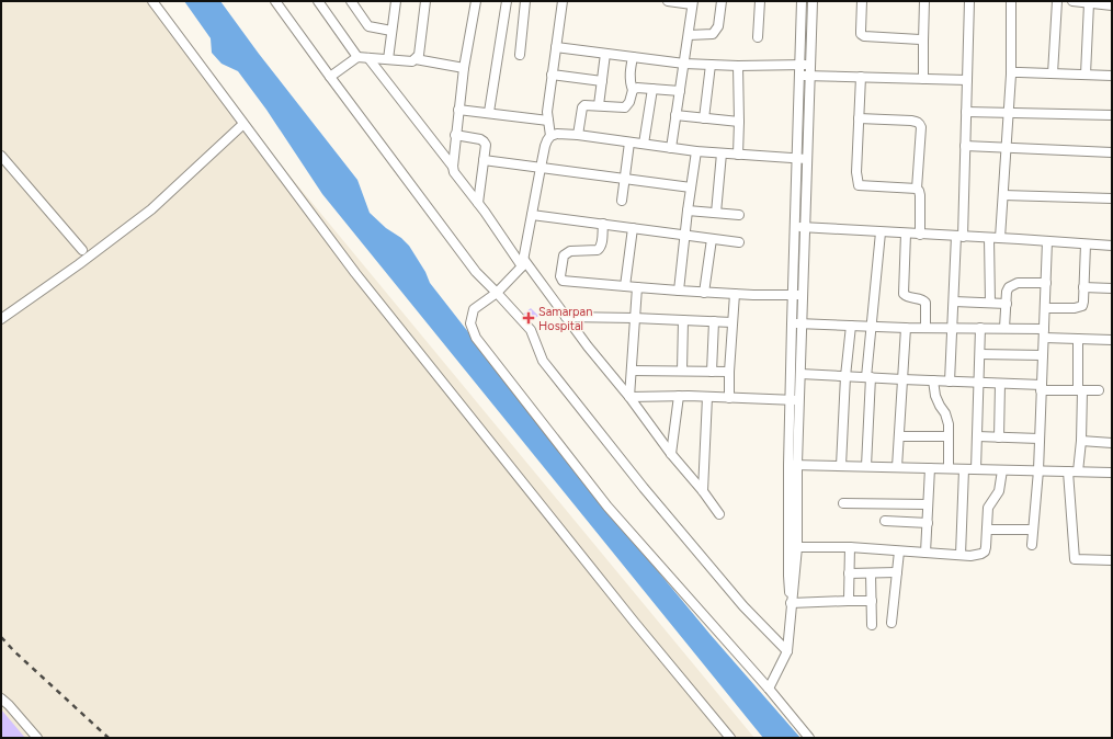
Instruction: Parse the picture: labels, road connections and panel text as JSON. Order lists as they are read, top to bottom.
{
  "places": {
    "health": ["Samarpan Hospital"]
  }
}
